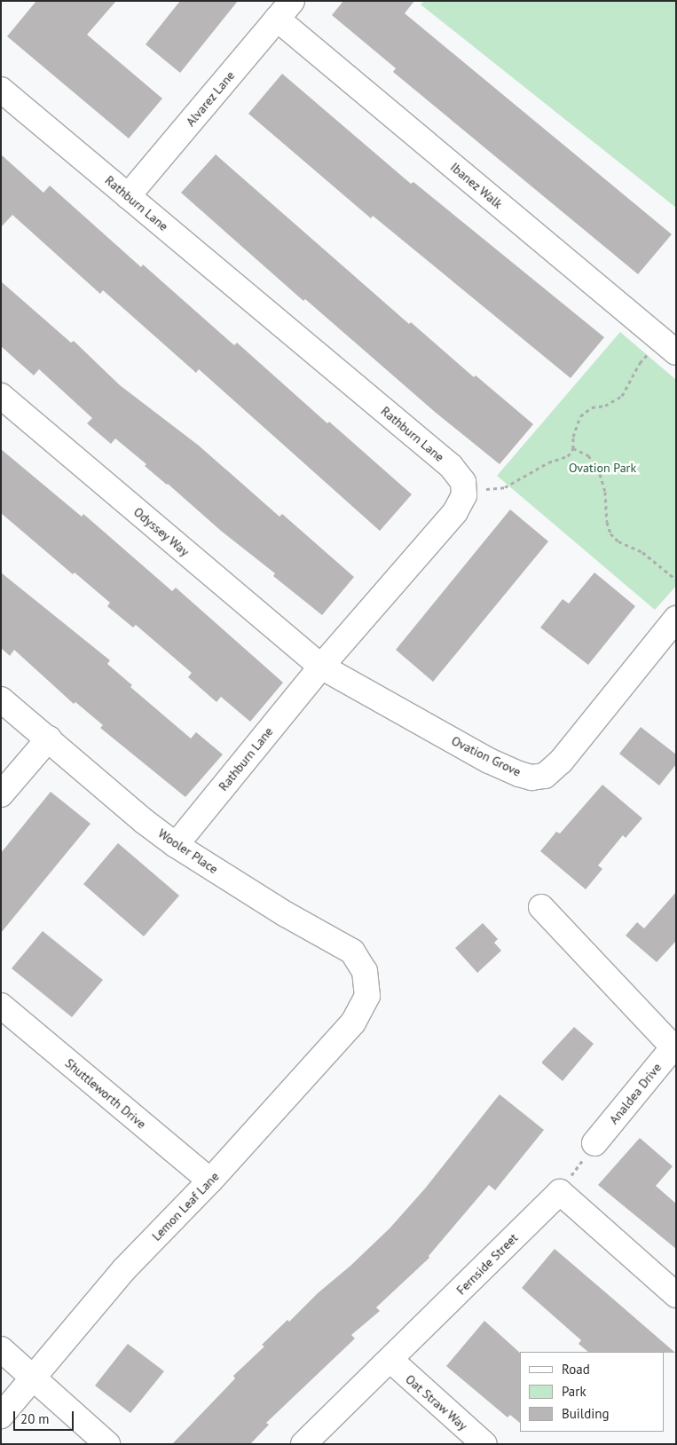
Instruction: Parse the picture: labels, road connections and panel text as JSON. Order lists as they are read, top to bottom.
{
  "streets": {
    "street": [
      "Alvarez Lane",
      "Ibanez Walk",
      "Rathburn Lane",
      "Odyssey Way",
      "Ovation Grove",
      "Wooler Place",
      "Shuttleworth Drive",
      "Analdea Drive",
      "Lemon Leaf Lane",
      "Fernside Street",
      "Oat Straw Way"
    ]
  },
  "crossings": [
    ["Alvarez Lane", "Ibanez Walk"],
    ["Alvarez Lane", "Rathburn Lane"],
    ["Rathburn Lane", "Odyssey Way"],
    ["Rathburn Lane", "Ovation Grove"],
    ["Rathburn Lane", "Wooler Place"],
    ["Odyssey Way", "Ovation Grove"],
    ["Wooler Place", "Lemon Leaf Lane"],
    ["Shuttleworth Drive", "Lemon Leaf Lane"],
    ["Fernside Street", "Oat Straw Way"]
  ],
  "parks": ["Ovation Park"],
  "legend": ["Road", "Park", "Building"],
  "scale_bar": "20 m"
}
